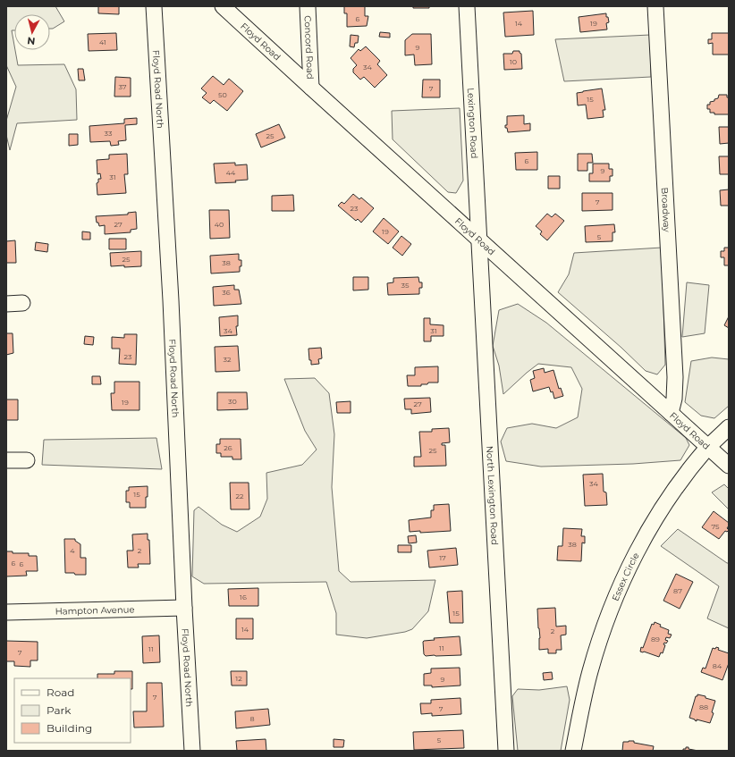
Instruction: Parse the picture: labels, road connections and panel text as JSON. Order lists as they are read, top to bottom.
{
  "streets": {
    "street": [
      "Floyd Road",
      "Concord Road",
      "Floyd Road North",
      "Lexington Road",
      "Broadway",
      "North Lexington Road",
      "Essex Circle",
      "Hampton Avenue"
    ]
  },
  "crossings": [
    ["Floyd Road", "Concord Road"],
    ["Floyd Road", "Lexington Road"],
    ["Floyd Road", "Broadway"],
    ["Floyd Road", "North Lexington Road"],
    ["Floyd Road", "Essex Circle"],
    ["Floyd Road North", "Hampton Avenue"],
    ["Lexington Road", "North Lexington Road"]
  ],
  "house_numbers": [
    "6",
    "14",
    "19",
    "41",
    "9",
    "10",
    "34",
    "37",
    "7",
    "50",
    "15",
    "33",
    "25",
    "6",
    "9",
    "44",
    "31",
    "7",
    "23",
    "27",
    "40",
    "19",
    "5",
    "25",
    "38",
    "35",
    "36",
    "34",
    "31",
    "23",
    "32",
    "30",
    "19",
    "27",
    "26",
    "25",
    "34",
    "15",
    "22",
    "75",
    "38",
    "4",
    "2",
    "17",
    "6",
    "6",
    "87",
    "16",
    "15",
    "14",
    "2",
    "89",
    "11",
    "11",
    "7",
    "84",
    "12",
    "9",
    "7",
    "88",
    "7",
    "8",
    "5"
  ],
  "legend": ["Road", "Park", "Building"],
  "north": "bottom"
}
